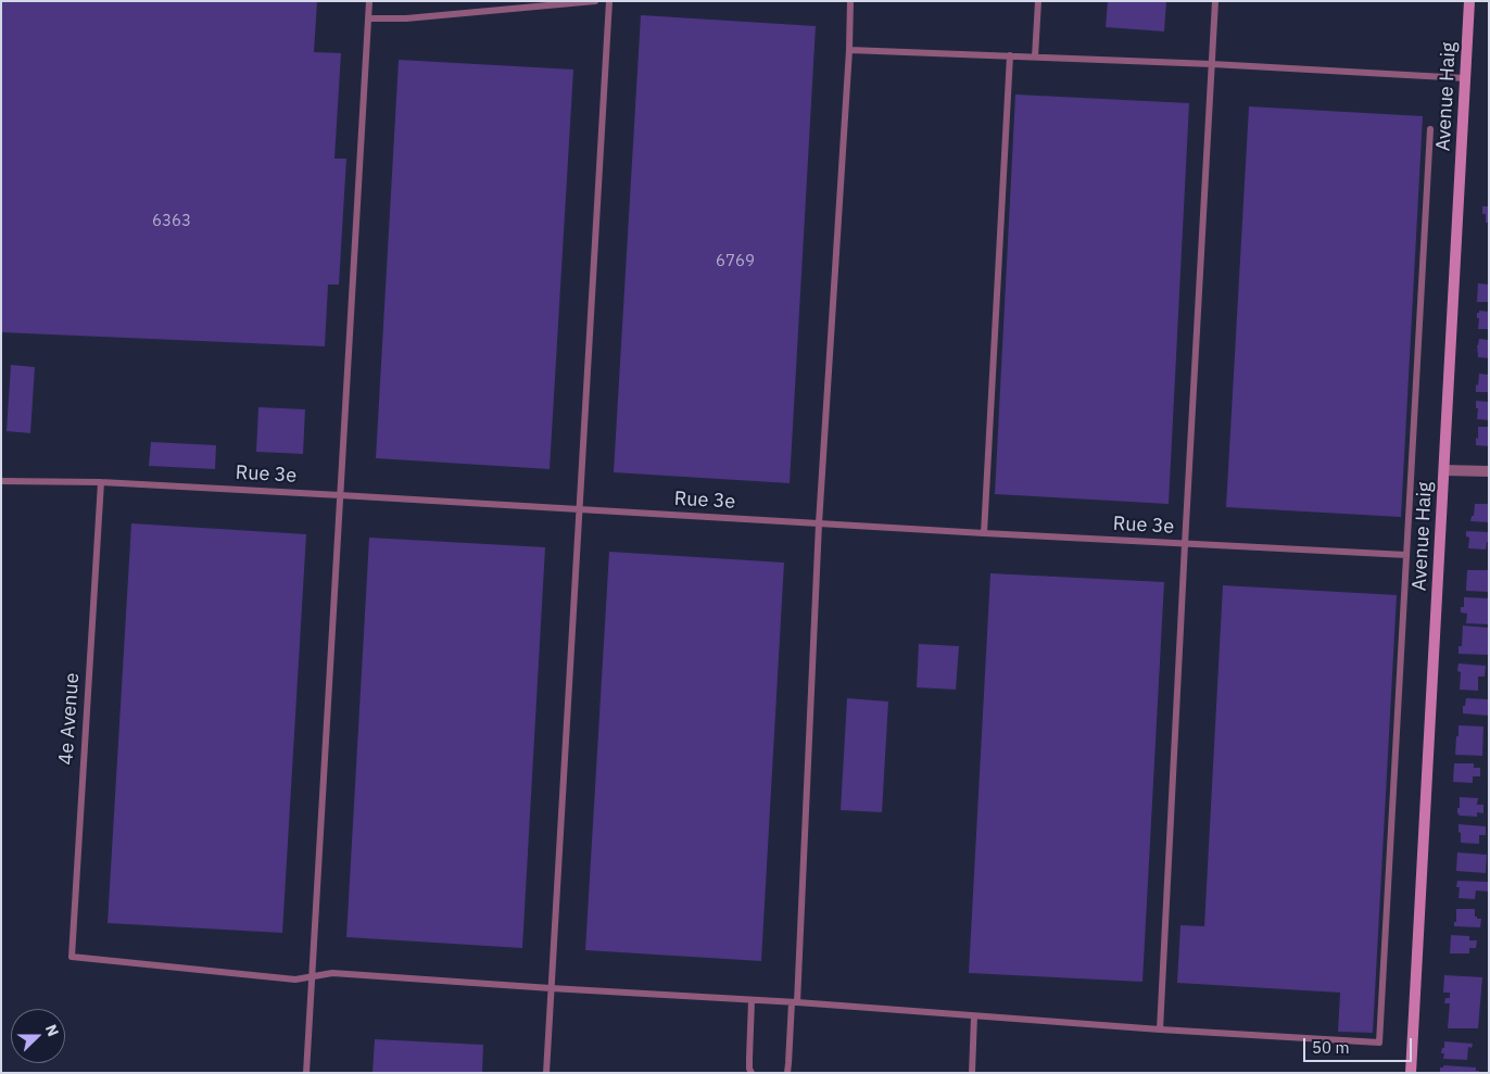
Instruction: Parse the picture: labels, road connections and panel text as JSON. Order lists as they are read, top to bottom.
{
  "streets": {
    "street": ["Avenue Haig"],
    "lane": ["Rue 3e", "4e Avenue"]
  },
  "crossings": [
    ["Rue 3e", "4e Avenue"]
  ],
  "house_numbers": ["6363", "6769"],
  "scale_bar": "50 m",
  "north": "right"
}
